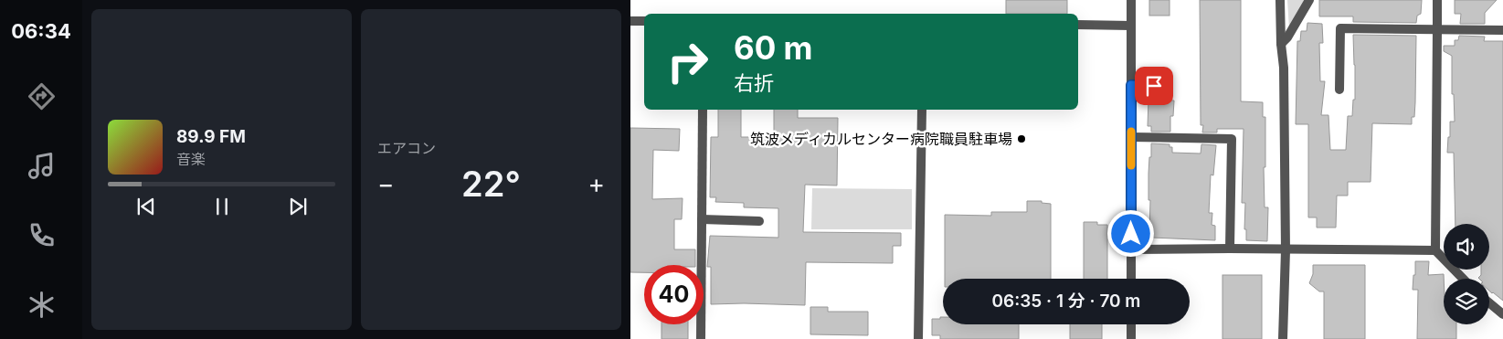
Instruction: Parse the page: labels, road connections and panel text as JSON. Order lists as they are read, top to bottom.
{
  "places": ["筑波メディカルセンター病院職員駐車場"],
  "page": {
    "tabs": "06:34",
    "tile": "エアコン",
    "turn": ["60 m", "右折"],
    "song": ["89.9 FM", "音楽"],
    "heat": ["−", "22°", "+"],
    "limit": "40",
    "trip": "06:35 · 1 分 · 70 m"
  }
}
